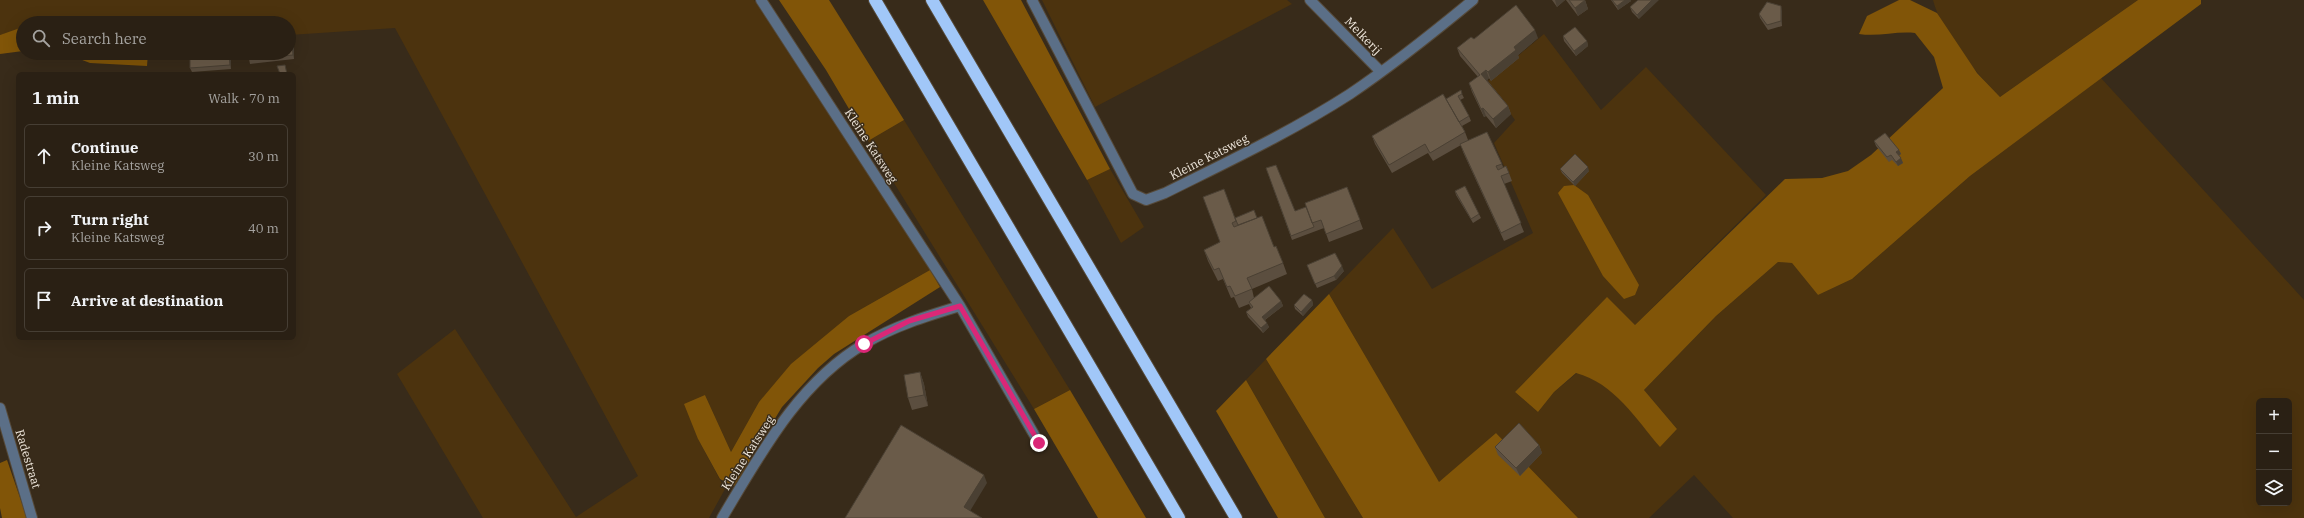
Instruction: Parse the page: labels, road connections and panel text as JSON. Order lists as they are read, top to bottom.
{
  "streets": {
    "street": ["Melkerij", "Kleine Katsweg", "Radestraat"]
  },
  "crossings": [
    ["Melkerij", "Kleine Katsweg"]
  ],
  "page": {
    "search": "Search here",
    "heading": ["1 min", "Walk · 70 m"],
    "list": [
      ["Continue", "Kleine Katsweg", "30 m"],
      ["Turn right", "Kleine Katsweg", "40 m"],
      "Arrive at destination"
    ],
    "map_buttons": ["+", "−"]
  }
}
